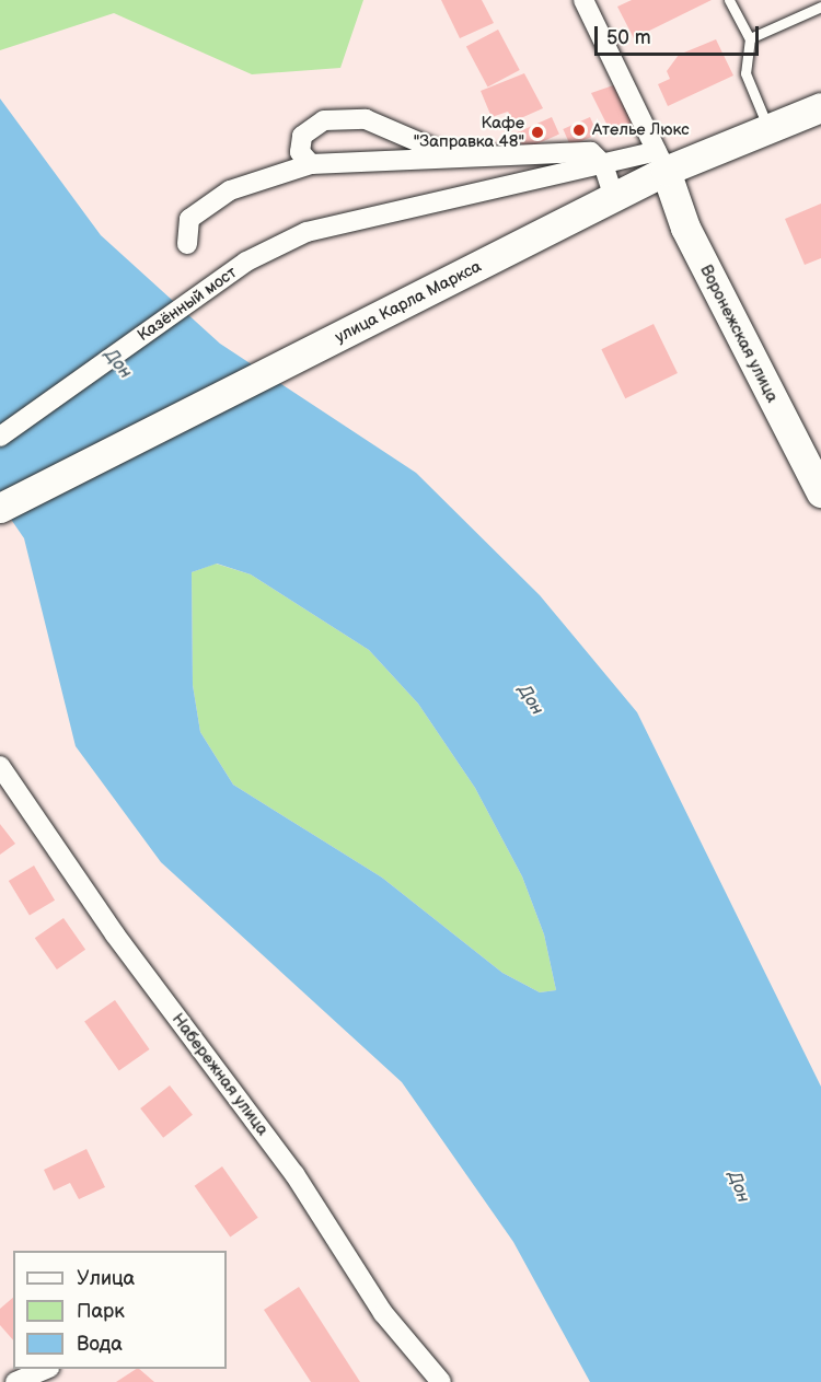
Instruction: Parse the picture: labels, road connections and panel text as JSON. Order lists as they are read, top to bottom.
{
  "streets": {
    "main road": ["улица Карла Маркса", "Воронежская улица"],
    "street": ["Казённый мост", "Набережная улица"]
  },
  "crossings": [
    ["улица Карла Маркса", "Казённый мост"],
    ["улица Карла Маркса", "Воронежская улица"]
  ],
  "water": ["Дон"],
  "places": ["Ателье Люкс", "Кафе \"Заправка 48\""],
  "legend": ["Улица", "Парк", "Вода"],
  "scale_bar": "50 m"
}
